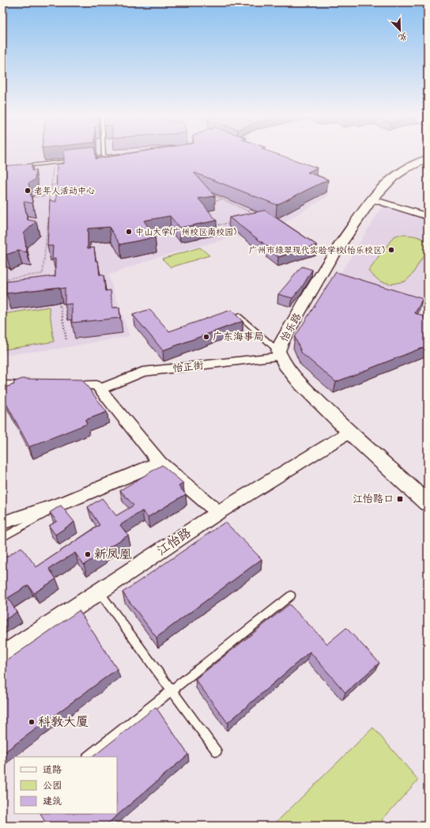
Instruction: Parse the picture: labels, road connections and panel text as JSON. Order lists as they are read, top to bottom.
{
  "streets": {
    "street": ["怡乐路", "怡正街", "江怡路"]
  },
  "crossings": [
    ["怡乐路", "怡正街"],
    ["怡乐路", "江怡路"]
  ],
  "places": {
    "other": [
      "老年人活动中心",
      "中山大学(广州校区南校园)",
      "广州市绿翠现代实验学校(怡乐校区)",
      "广东海事局",
      "新凤凰",
      "科教大厦"
    ],
    "transit": ["江怡路口"]
  },
  "legend": ["道路", "公园", "建筑"],
  "north": "bottom right"
}
